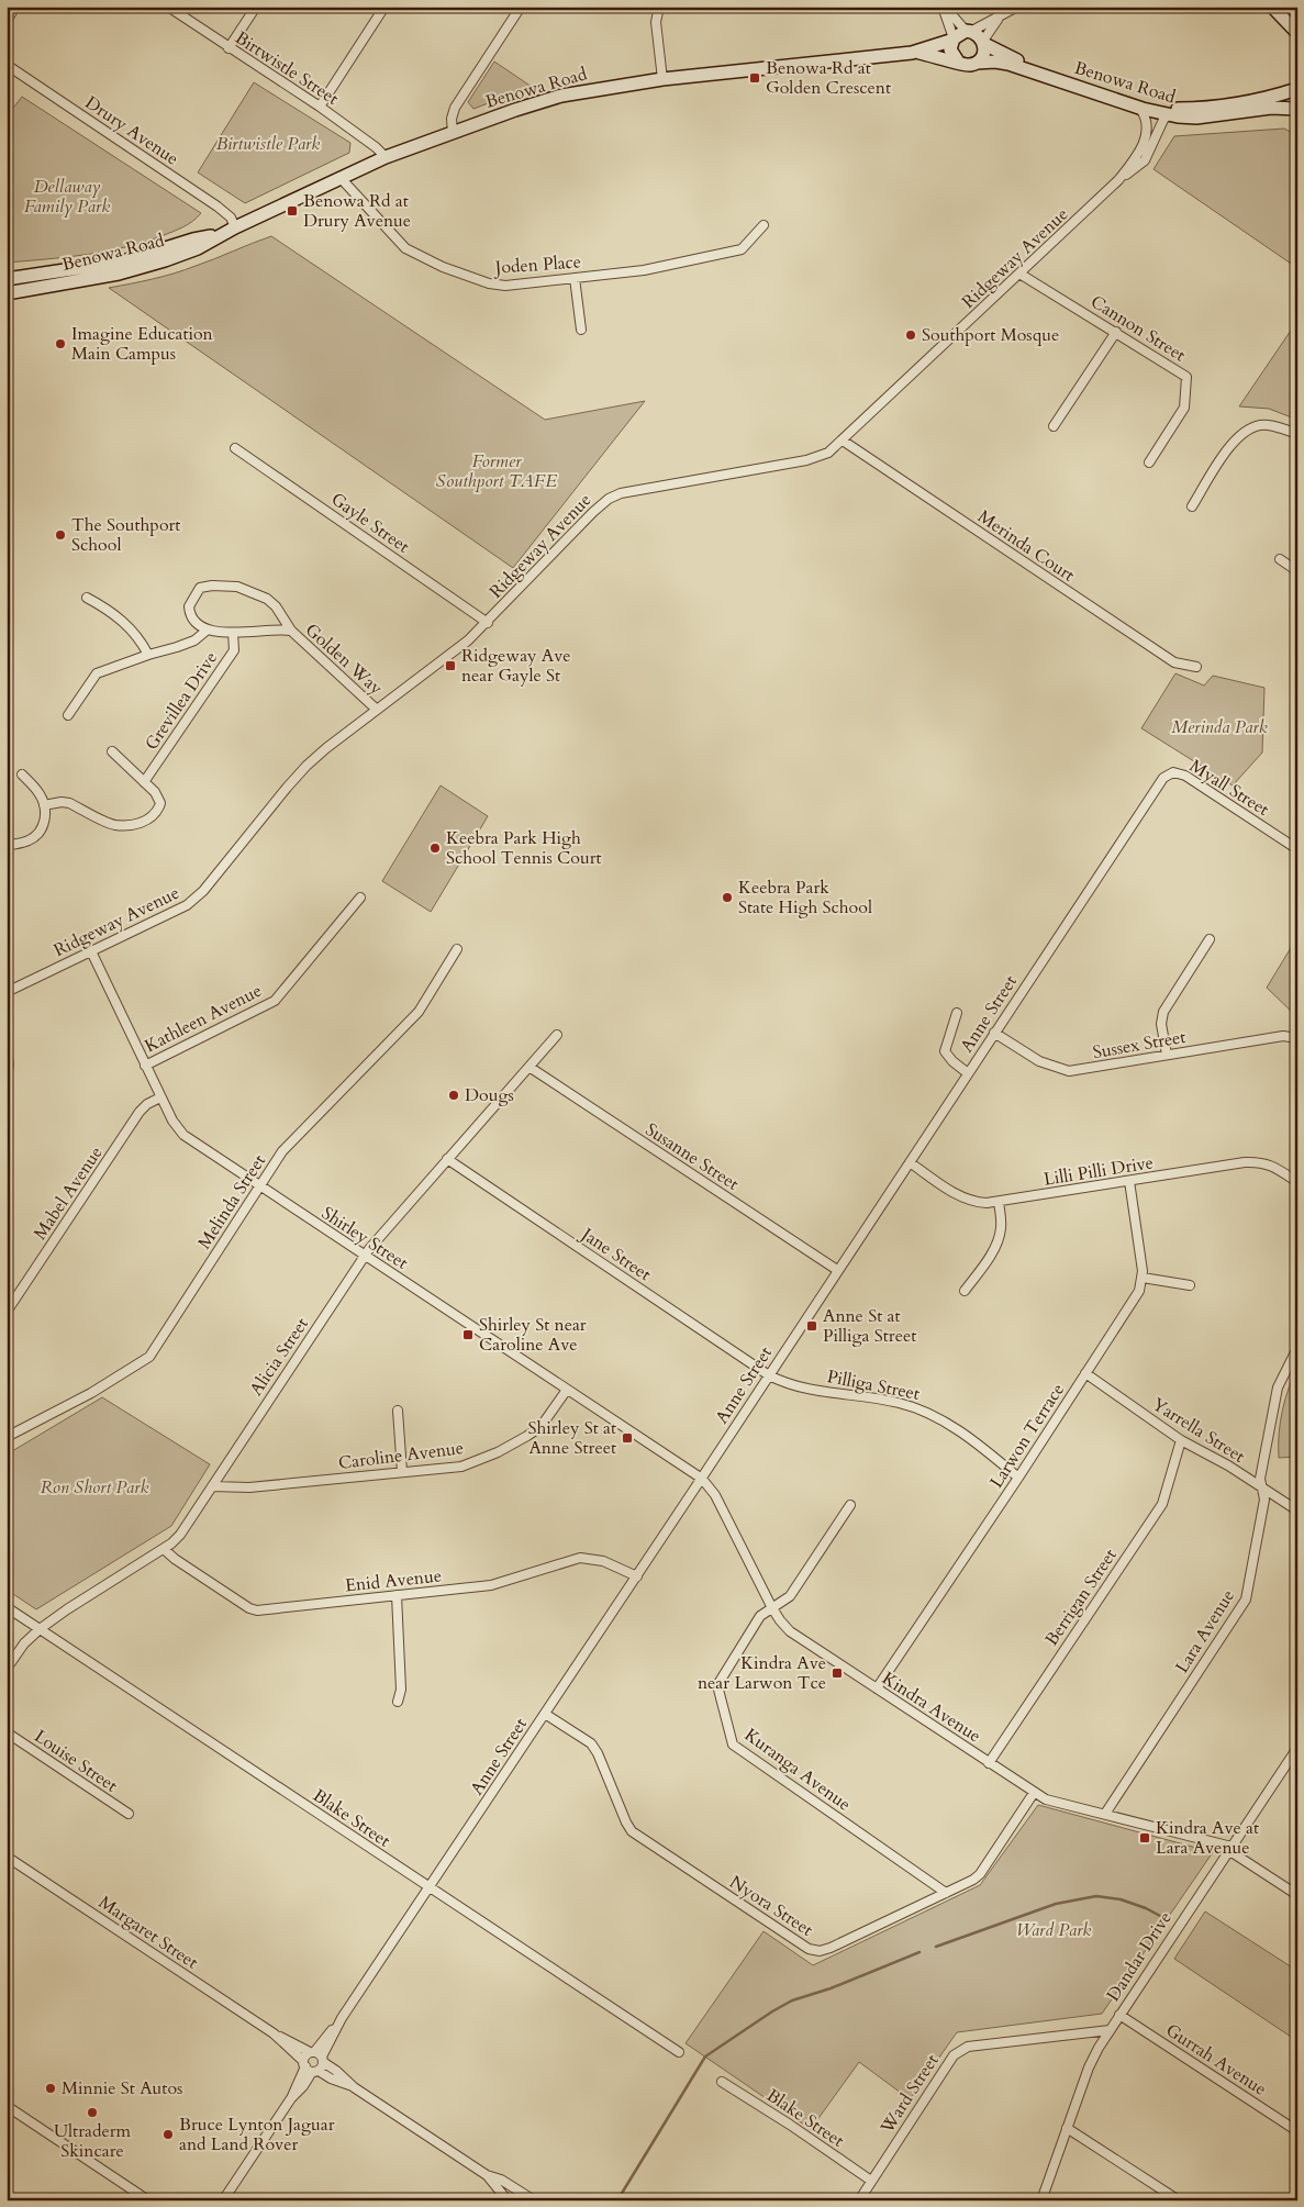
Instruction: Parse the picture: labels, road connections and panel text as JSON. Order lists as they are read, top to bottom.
{
  "streets": {
    "main road": ["Benowa Road"],
    "street": [
      "Birtwistle Street",
      "Drury Avenue",
      "Ridgeway Avenue",
      "Joden Place",
      "Cannon Street",
      "Gayle Street",
      "Merinda Court",
      "Golden Way",
      "Grevillea Drive",
      "Myall Street",
      "Anne Street",
      "Kathleen Avenue",
      "Sussex Street",
      "Susanne Street",
      "Lilli Pilli Drive",
      "Mabel Avenue",
      "Melinda Street",
      "Shirley Street",
      "Jane Street",
      "Alicia Street",
      "Pilliga Street",
      "Yarrella Street",
      "Larwon Terrace",
      "Caroline Avenue",
      "Enid Avenue",
      "Berrigan Street",
      "Lara Avenue",
      "Kindra Avenue",
      "Louise Street",
      "Kuranga Avenue",
      "Blake Street",
      "Nyora Street",
      "Margaret Street",
      "Dandar Drive",
      "Gurrah Avenue",
      "Ward Street"
    ]
  },
  "crossings": [
    ["Birtwistle Street", "Benowa Road"],
    ["Benowa Road", "Drury Avenue"],
    ["Benowa Road", "Ridgeway Avenue"],
    ["Benowa Road", "Joden Place"],
    ["Ridgeway Avenue", "Cannon Street"],
    ["Ridgeway Avenue", "Gayle Street"],
    ["Ridgeway Avenue", "Merinda Court"],
    ["Ridgeway Avenue", "Golden Way"],
    ["Ridgeway Avenue", "Shirley Street"],
    ["Golden Way", "Grevillea Drive"],
    ["Myall Street", "Anne Street"],
    ["Anne Street", "Sussex Street"],
    ["Anne Street", "Susanne Street"],
    ["Anne Street", "Lilli Pilli Drive"],
    ["Anne Street", "Shirley Street"],
    ["Anne Street", "Jane Street"],
    ["Anne Street", "Pilliga Street"],
    ["Anne Street", "Enid Avenue"],
    ["Anne Street", "Kindra Avenue"],
    ["Anne Street", "Blake Street"],
    ["Anne Street", "Nyora Street"],
    ["Anne Street", "Margaret Street"],
    ["Kathleen Avenue", "Shirley Street"],
    ["Susanne Street", "Alicia Street"],
    ["Mabel Avenue", "Shirley Street"],
    ["Melinda Street", "Shirley Street"],
    ["Shirley Street", "Alicia Street"],
    ["Shirley Street", "Caroline Avenue"],
    ["Shirley Street", "Kindra Avenue"],
    ["Jane Street", "Alicia Street"],
    ["Jane Street", "Pilliga Street"],
    ["Alicia Street", "Caroline Avenue"],
    ["Alicia Street", "Enid Avenue"],
    ["Alicia Street", "Blake Street"],
    ["Pilliga Street", "Larwon Terrace"],
    ["Yarrella Street", "Larwon Terrace"],
    ["Yarrella Street", "Berrigan Street"],
    ["Yarrella Street", "Lara Avenue"],
    ["Larwon Terrace", "Kindra Avenue"],
    ["Berrigan Street", "Kindra Avenue"],
    ["Lara Avenue", "Kindra Avenue"],
    ["Kindra Avenue", "Kuranga Avenue"],
    ["Kindra Avenue", "Nyora Street"],
    ["Kindra Avenue", "Dandar Drive"],
    ["Kuranga Avenue", "Nyora Street"],
    ["Blake Street", "Ward Street"],
    ["Dandar Drive", "Gurrah Avenue"],
    ["Dandar Drive", "Ward Street"]
  ],
  "parks": [
    "Birtwistle Park",
    "Dellaway Family Park",
    "Former Southport TAFE",
    "Merinda Park",
    "Ron Short Park",
    "Ward Park"
  ],
  "places": {
    "transit": [
      "Benowa Rd at Golden Crescent",
      "Benowa Rd at Drury Avenue",
      "Ridgeway Ave near Gayle St",
      "Anne St at Pilliga Street",
      "Shirley St near Caroline Ave",
      "Shirley St at Anne Street",
      "Kindra Ave near Larwon Tce",
      "Kindra Ave at Lara Avenue"
    ],
    "other": [
      "Southport Mosque",
      "Imagine Education Main Campus",
      "The Southport School",
      "Keebra Park High School Tennis Court",
      "Keebra Park State High School",
      "Dougs",
      "Minnie St Autos",
      "Ultraderm Skincare",
      "Bruce Lynton Jaguar and Land Rover"
    ]
  }
}
